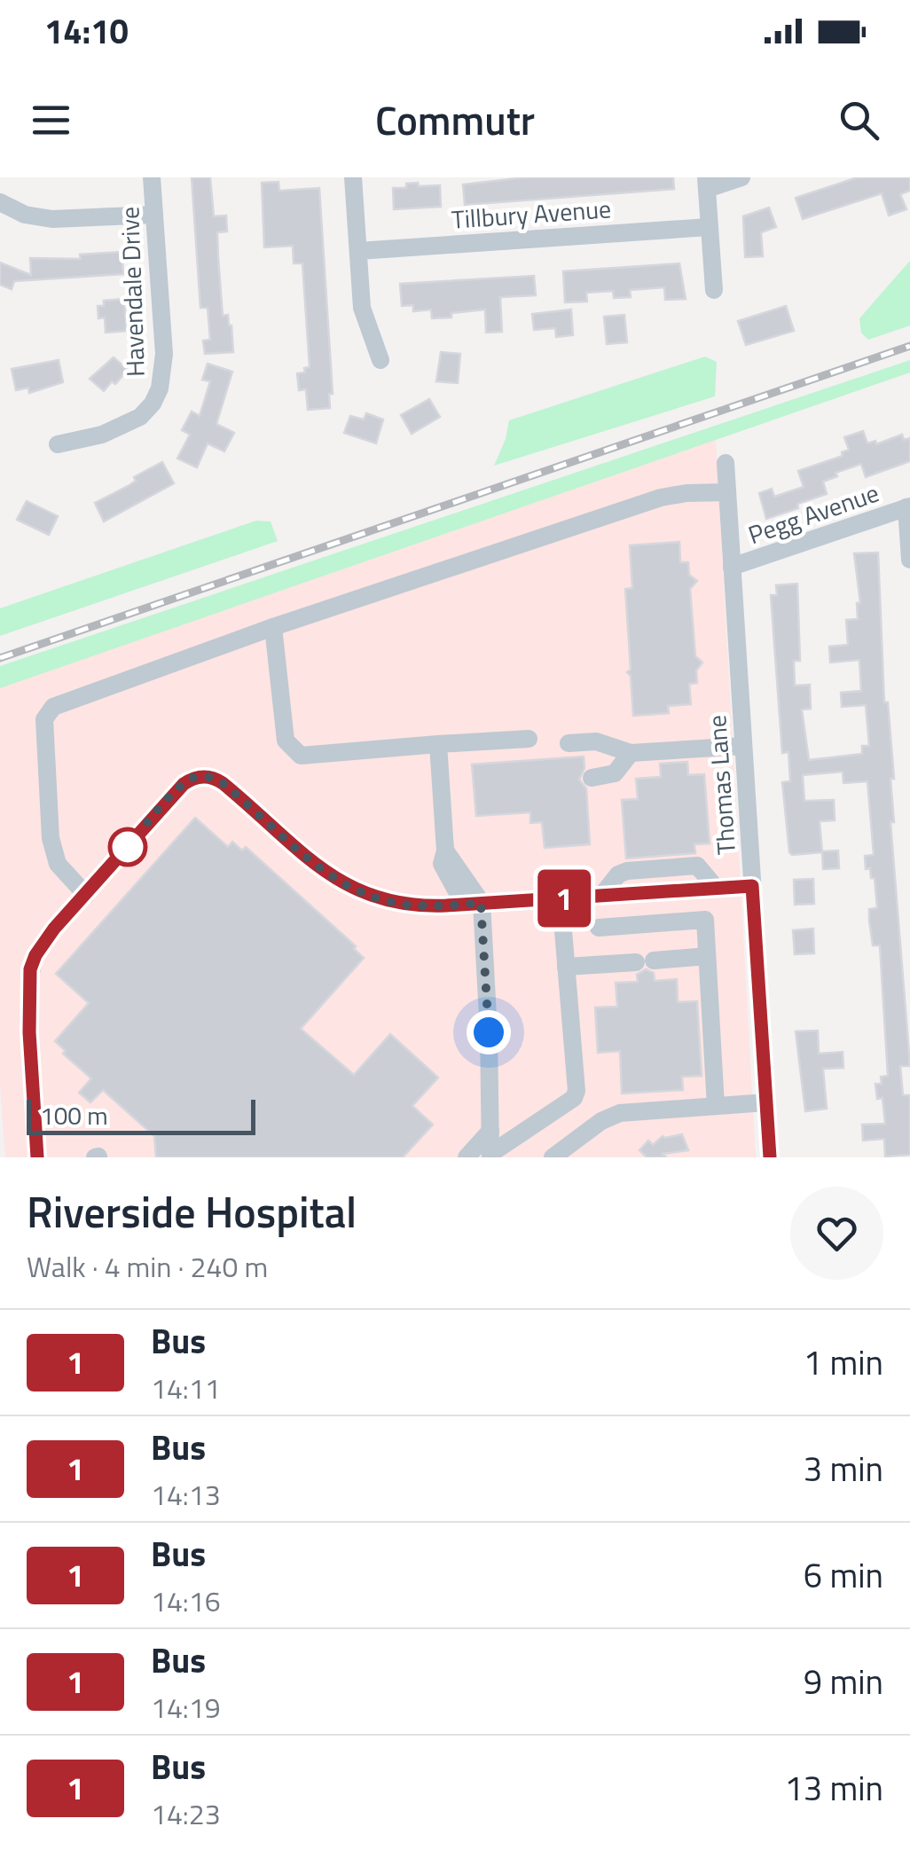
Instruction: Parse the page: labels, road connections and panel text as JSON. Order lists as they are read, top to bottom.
{
  "streets": {
    "street": [
      "Tillbury Avenue",
      "Havendale Drive",
      "Pegg Avenue",
      "Thomas Lane"
    ]
  },
  "crossings": [
    ["Pegg Avenue", "Thomas Lane"]
  ],
  "lines": ["bus line 1"],
  "scale_bar": "100 m",
  "page": {
    "status": "14:10",
    "header": "Commutr",
    "on_map": "1",
    "scale": "100 m",
    "heading": ["Riverside Hospital", "Walk · 4 min · 240 m"],
    "list": [
      {
        "mark": "1",
        "name": "Bus",
        "note": "14:11",
        "value": "1 min"
      },
      {
        "mark": "1",
        "name": "Bus",
        "note": "14:13",
        "value": "3 min"
      },
      {
        "mark": "1",
        "name": "Bus",
        "note": "14:16",
        "value": "6 min"
      },
      {
        "mark": "1",
        "name": "Bus",
        "note": "14:19",
        "value": "9 min"
      },
      {
        "mark": "1",
        "name": "Bus",
        "note": "14:23",
        "value": "13 min"
      }
    ]
  }
}
